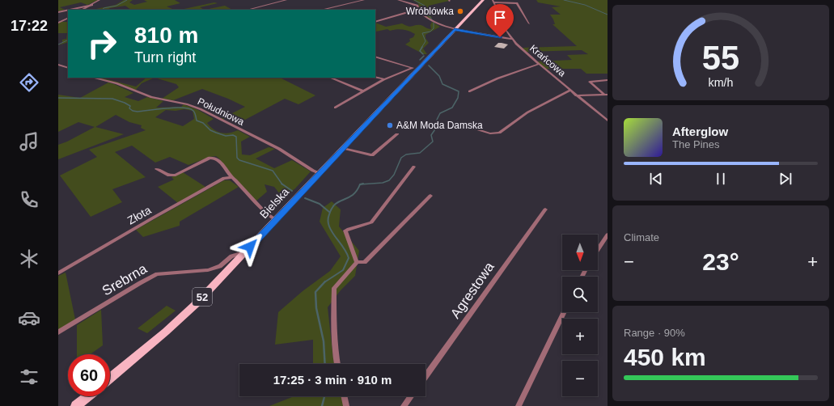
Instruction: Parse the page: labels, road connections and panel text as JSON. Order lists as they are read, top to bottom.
{
  "streets": {
    "main road": ["Bielska", "52"],
    "street": [
      "Krańcowa",
      "Południowa",
      "Złota",
      "Srebrna",
      "Agrestowa"
    ]
  },
  "crossings": [
    ["Południowa", "Bielska"],
    ["Bielska", "Srebrna"],
    ["Bielska", "52"]
  ],
  "places": ["Wróblówka", "A&M Moda Damska"],
  "north": "bottom",
  "page": {
    "tabs": "17:22",
    "turn": ["810 m", "Turn right"],
    "song": ["Afterglow", "The Pines"],
    "tile": [
      "Climate",
      ["Range · 90%", "450 km"]
    ],
    "map_buttons": ["+", "−"],
    "heat": ["−", "23°", "+"],
    "limit": "60",
    "trip": "17:25 · 3 min · 910 m",
    "gauge": ["55", "km/h"]
  }
}
